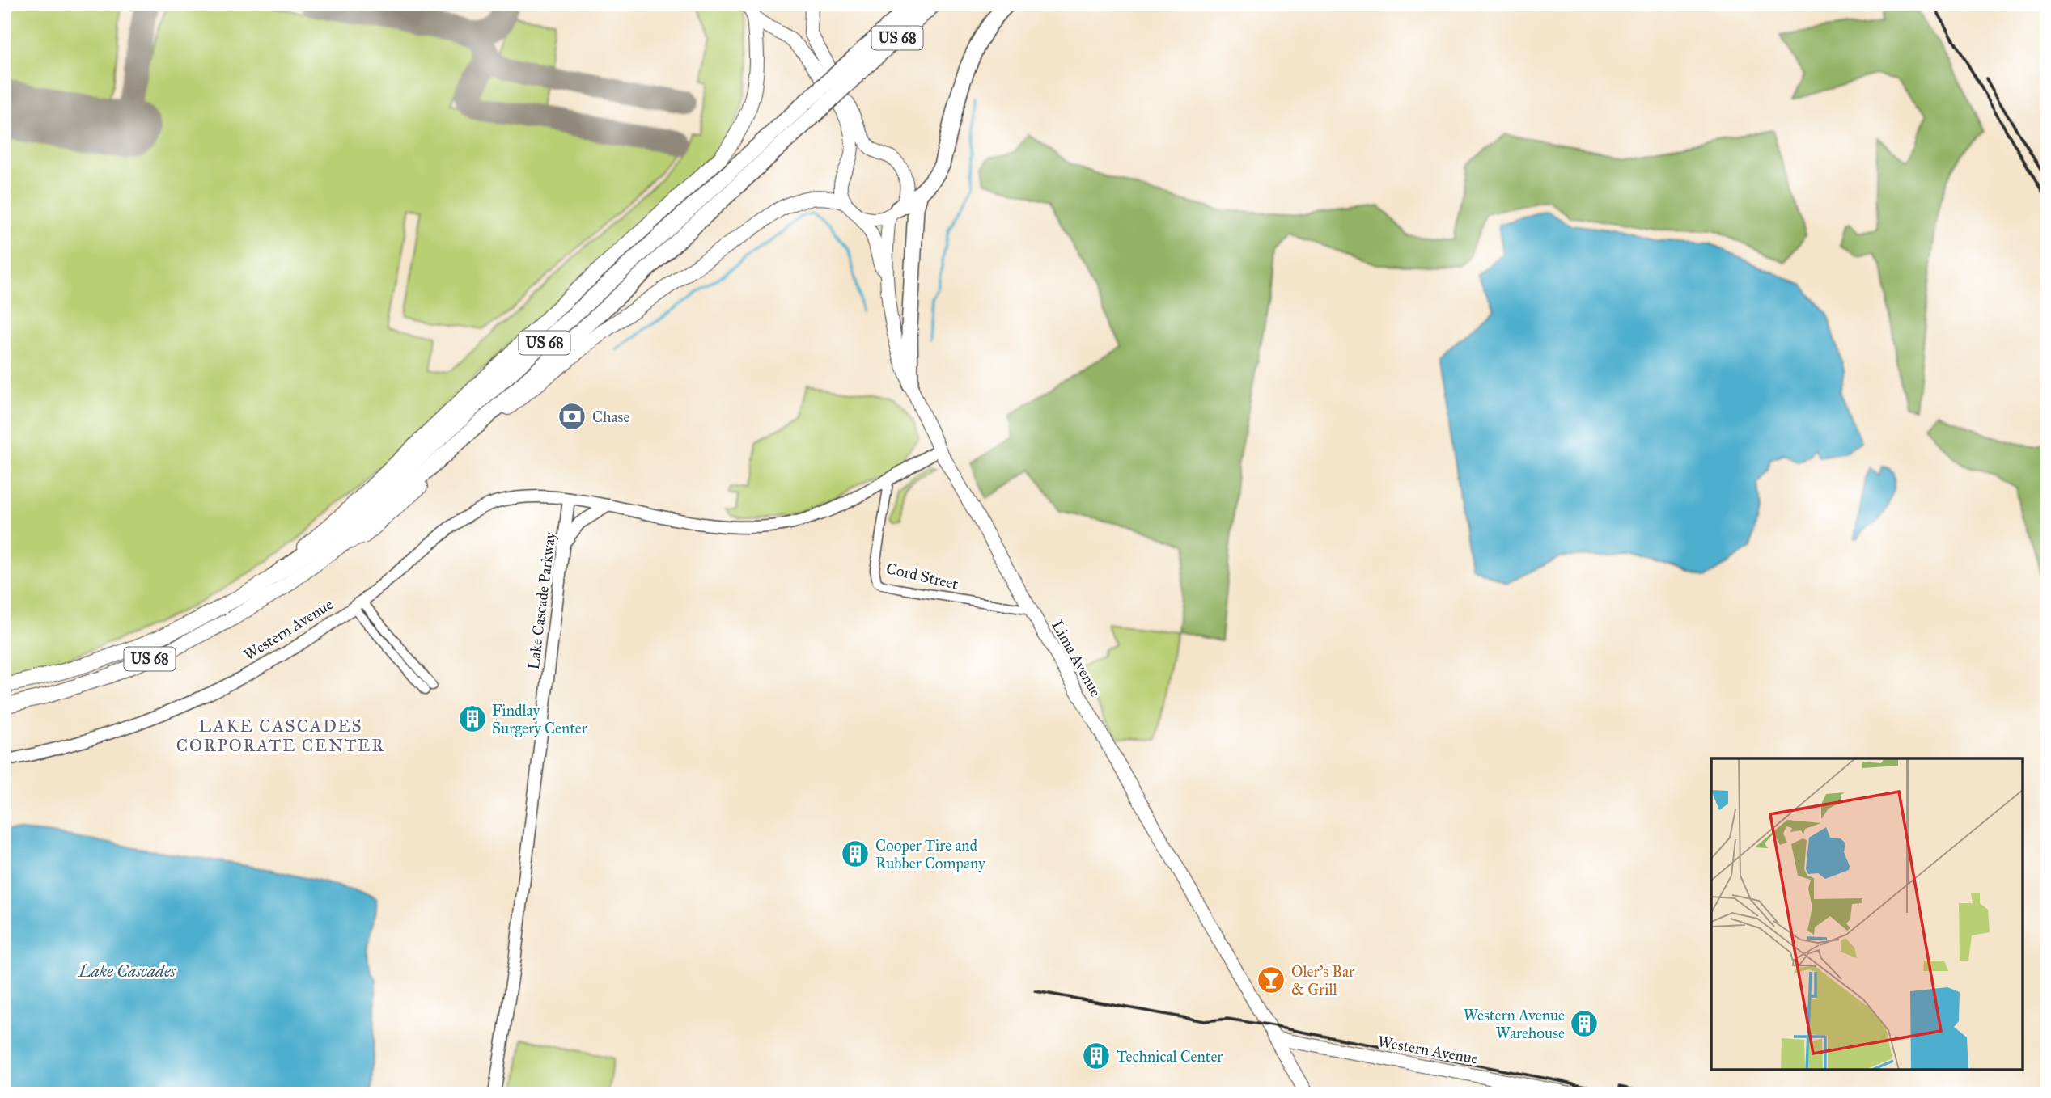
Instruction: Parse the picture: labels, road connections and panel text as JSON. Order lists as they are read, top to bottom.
{
  "streets": {
    "highway": ["US 68"],
    "main road": ["Western Avenue", "Lima Avenue"],
    "street": ["Cord Street", "Lake Cascade Parkway"]
  },
  "crossings": [
    ["Cord Street", "Lima Avenue"],
    ["Lake Cascade Parkway", "Western Avenue"],
    ["Western Avenue", "Lima Avenue"]
  ],
  "districts": ["LAKE CASCADES CORPORATE CENTER"],
  "water": ["Lake Cascades"],
  "places": {
    "bank": ["Chase"],
    "building": [
      "Findlay Surgery Center",
      "Cooper Tire and Rubber Company",
      "Western Avenue Warehouse",
      "Technical Center"
    ],
    "bar": ["Oler's Bar & Grill"]
  }
}
